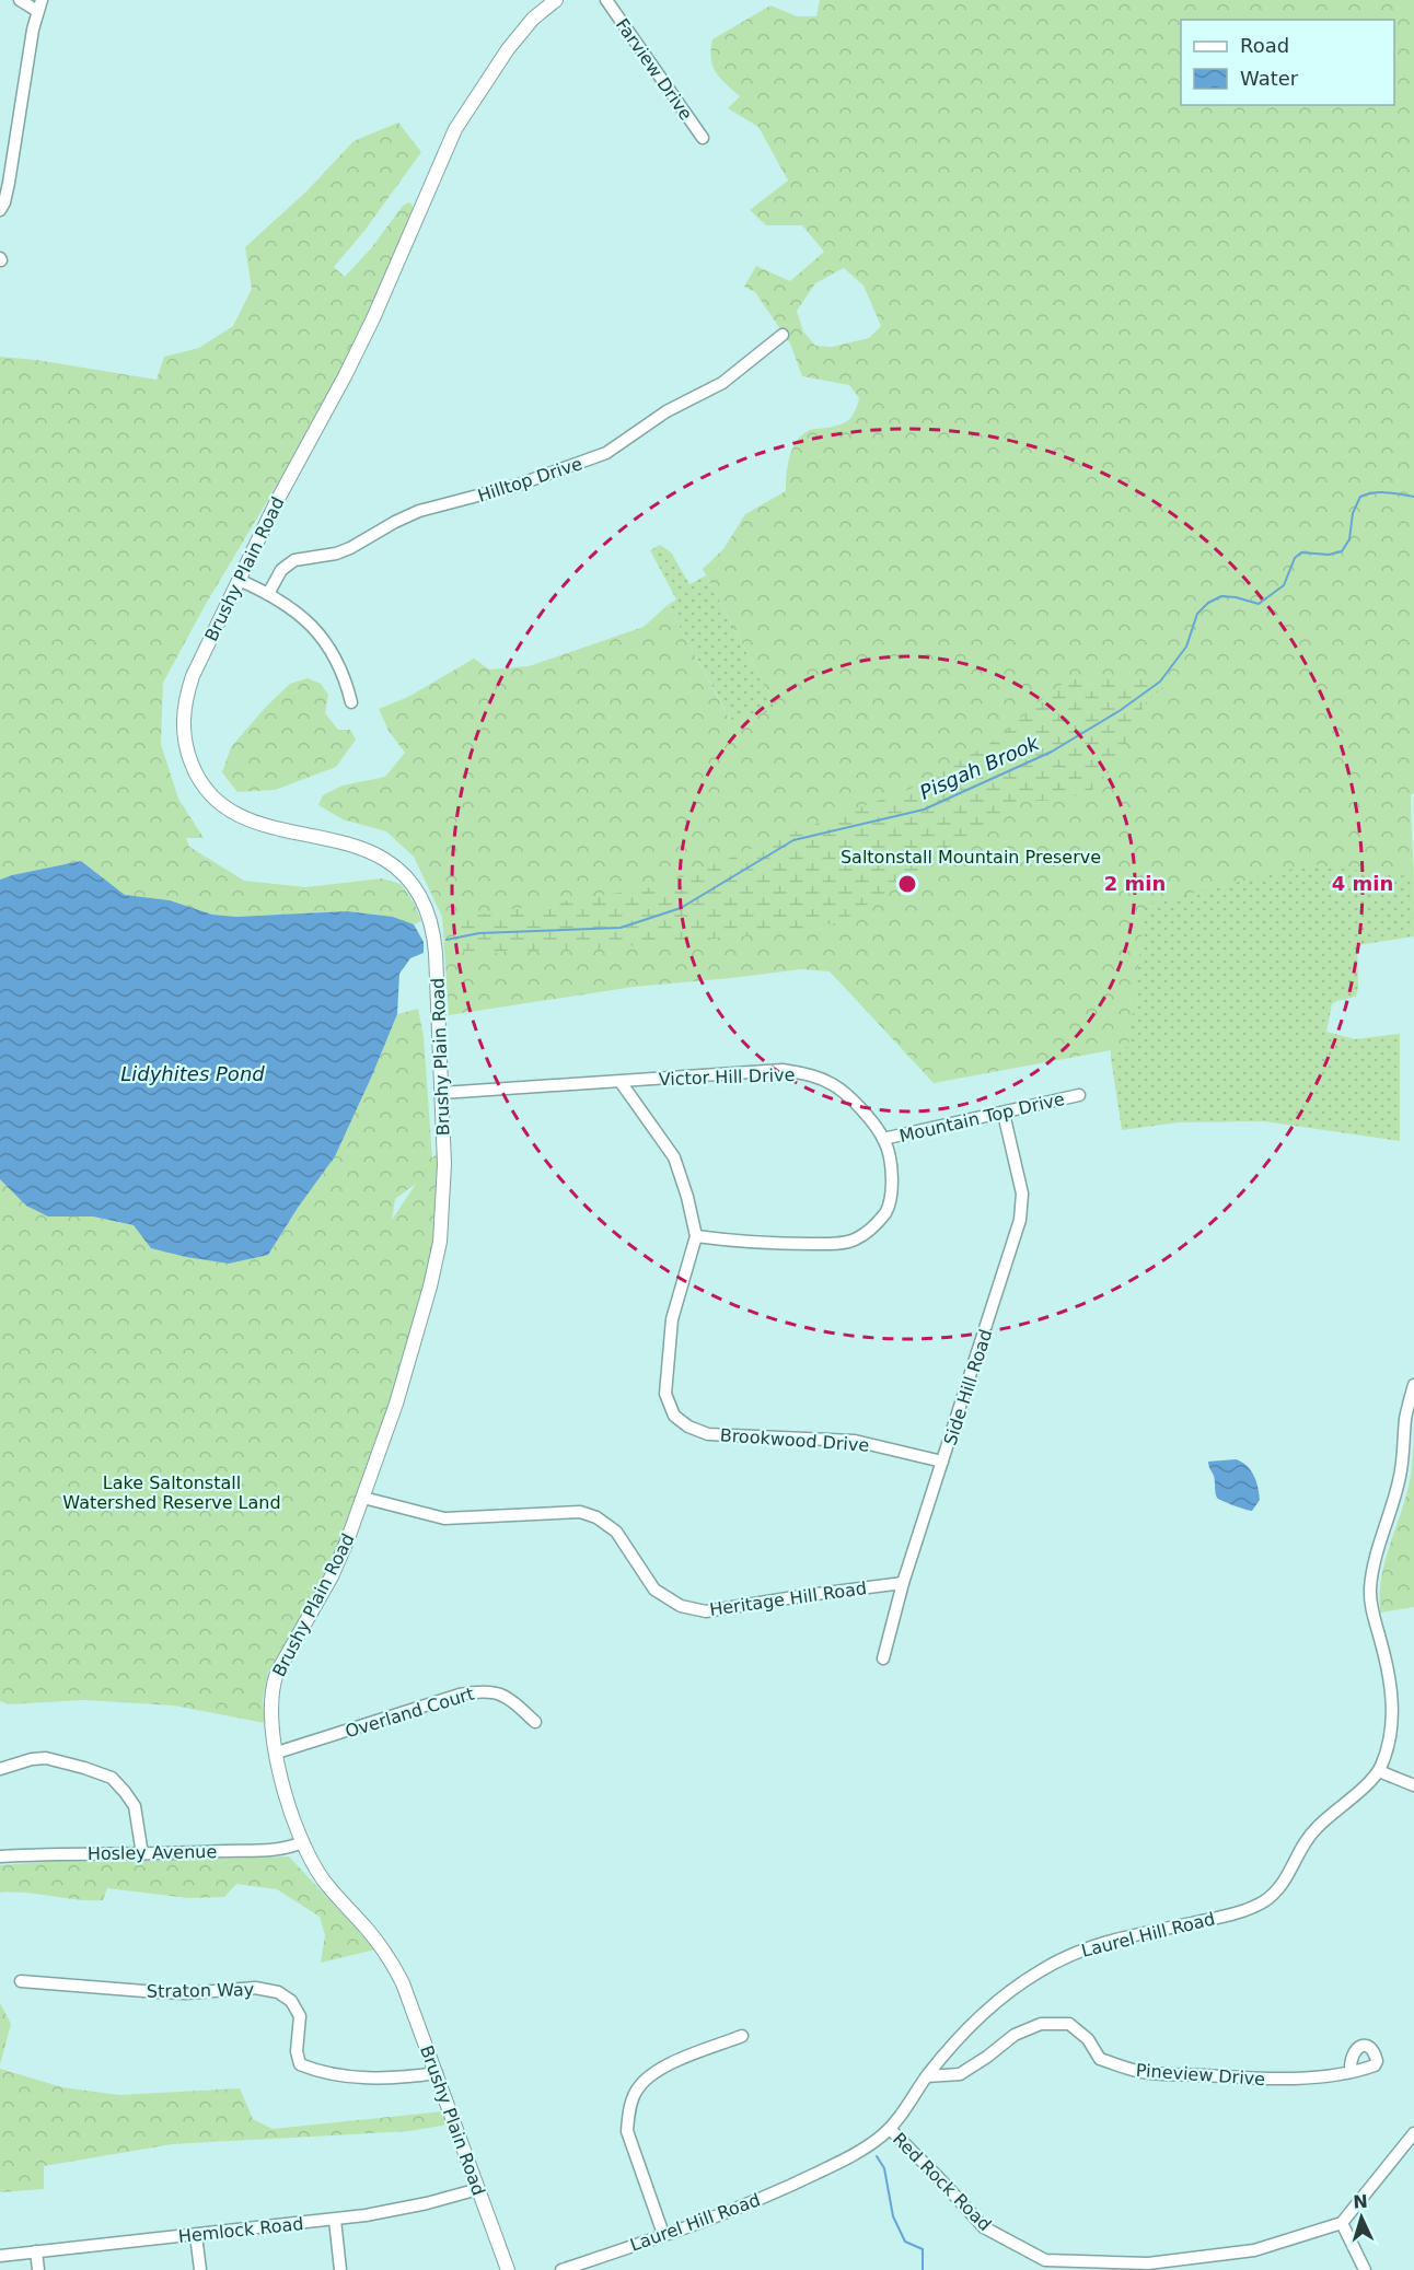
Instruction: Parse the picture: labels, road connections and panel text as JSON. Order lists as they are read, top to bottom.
{
  "streets": {
    "main road": ["Brushy Plain Road"],
    "street": [
      "Farview Drive",
      "Hilltop Drive",
      "Victor Hill Drive",
      "Mountain Top Drive",
      "Side Hill Road",
      "Brookwood Drive",
      "Heritage Hill Road",
      "Overland Court",
      "Hosley Avenue",
      "Laurel Hill Road",
      "Straton Way",
      "Pineview Drive",
      "Red Rock Road",
      "Hemlock Road"
    ]
  },
  "crossings": [
    ["Brushy Plain Road", "Heritage Hill Road"],
    ["Brushy Plain Road", "Overland Court"],
    ["Brushy Plain Road", "Hosley Avenue"],
    ["Brushy Plain Road", "Straton Way"],
    ["Brushy Plain Road", "Hemlock Road"],
    ["Victor Hill Drive", "Mountain Top Drive"],
    ["Victor Hill Drive", "Brookwood Drive"],
    ["Mountain Top Drive", "Side Hill Road"],
    ["Side Hill Road", "Brookwood Drive"],
    ["Side Hill Road", "Heritage Hill Road"],
    ["Laurel Hill Road", "Pineview Drive"],
    ["Laurel Hill Road", "Red Rock Road"]
  ],
  "water": ["Pisgah Brook", "Lidyhites Pond"],
  "parks": ["Saltonstall Mountain Preserve", "Lake Saltonstall Watershed Reserve Land"],
  "legend": ["Road", "Water"],
  "north": "top",
  "rings": ["2 min", "4 min"]
}
